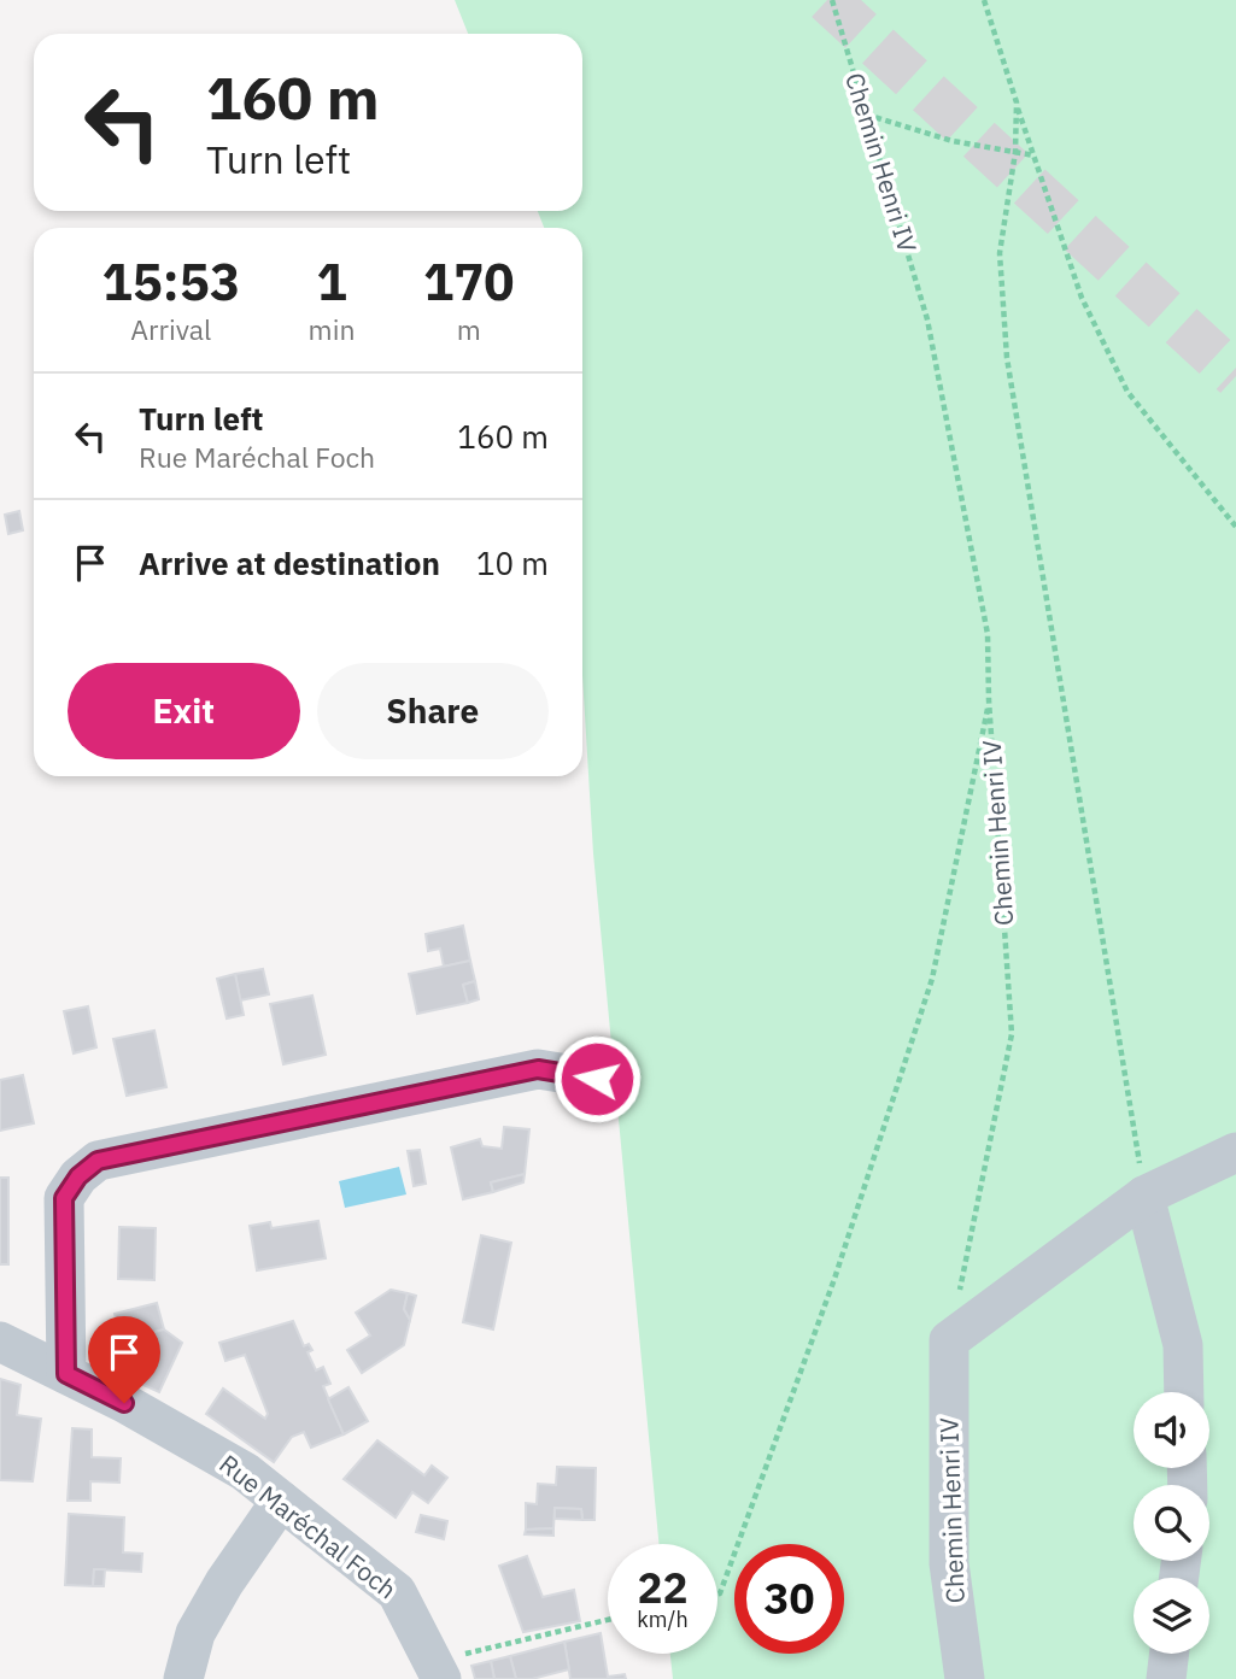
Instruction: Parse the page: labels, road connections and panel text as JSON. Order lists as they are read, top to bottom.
{
  "streets": {
    "street": ["Chemin Henri IV", "Rue Maréchal Foch"]
  },
  "page": {
    "turn": ["160 m", "Turn left"],
    "eta": [
      "15:53",
      "Arrival",
      "1",
      "min",
      "170",
      "m"
    ],
    "list": [
      {
        "name": "Turn left",
        "note": "Rue Maréchal Foch",
        "value": "160 m"
      },
      {
        "name": "Arrive at destination",
        "value": "10 m"
      }
    ],
    "buttons": ["Exit", "Share"],
    "speed": "22 km/h",
    "limit": "30"
  }
}
